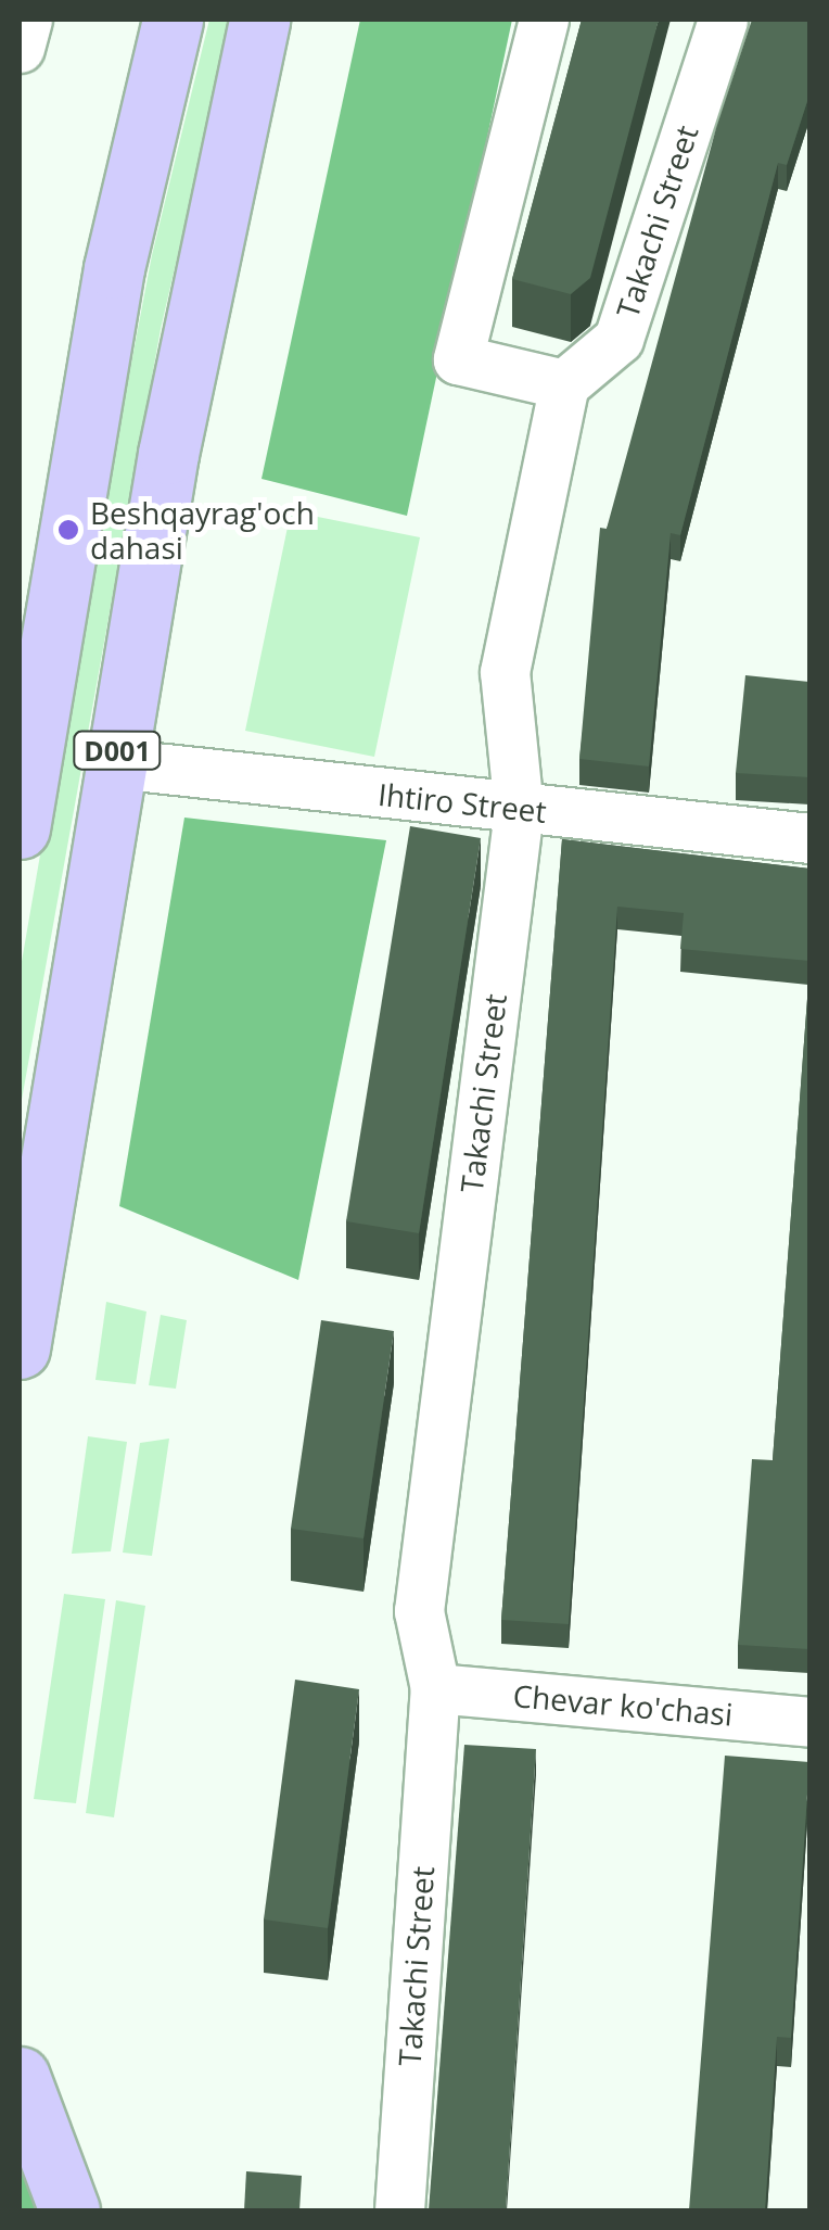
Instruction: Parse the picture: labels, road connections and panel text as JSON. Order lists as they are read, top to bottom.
{
  "streets": {
    "highway": ["D001"],
    "street": ["Takachi Street", "Ihtiro Street", "Chevar ko'chasi"]
  },
  "crossings": [
    ["Takachi Street", "Ihtiro Street"],
    ["Takachi Street", "Chevar ko'chasi"],
    ["D001", "Ihtiro Street"]
  ],
  "places": ["Beshqayrag'och dahasi"]
}
